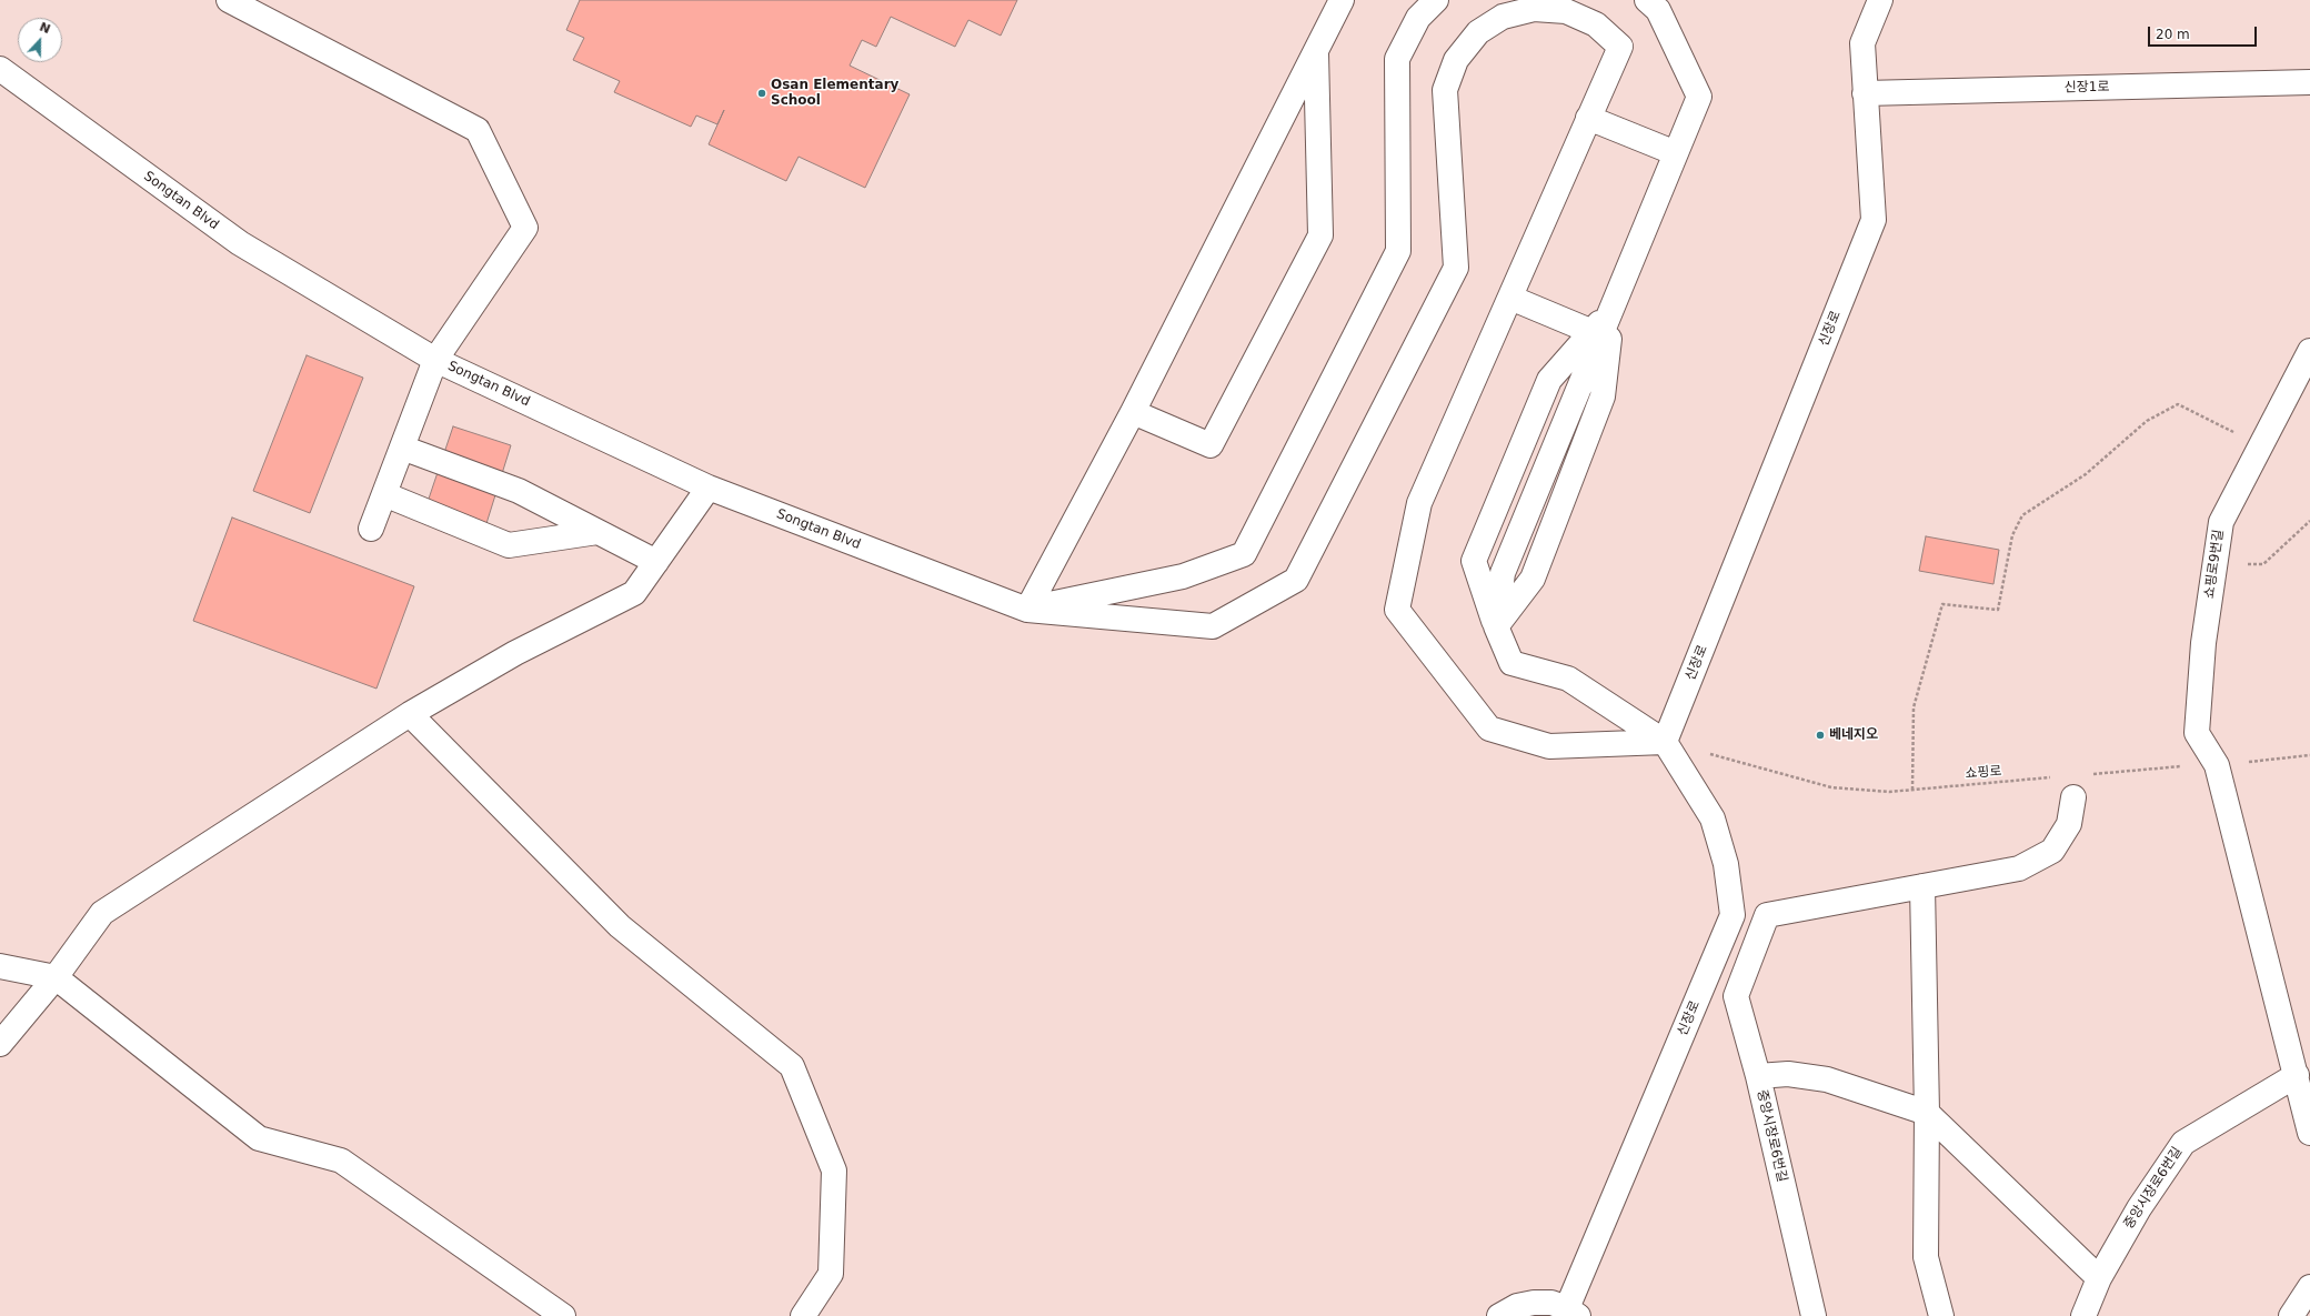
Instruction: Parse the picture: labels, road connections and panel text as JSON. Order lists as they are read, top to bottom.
{
  "streets": {
    "street": [
      "신장1로",
      "Songtan Blvd",
      "신장로",
      "쇼핑로9번길",
      "중앙시장로6번길"
    ],
    "path": ["쇼핑로"]
  },
  "crossings": [
    ["신장1로", "신장로"],
    ["신장로", "쇼핑로"],
    ["쇼핑로9번길", "중앙시장로6번길"]
  ],
  "places": ["Osan Elementary School", "베네지오"],
  "scale_bar": "20 m",
  "north": "top"
}
